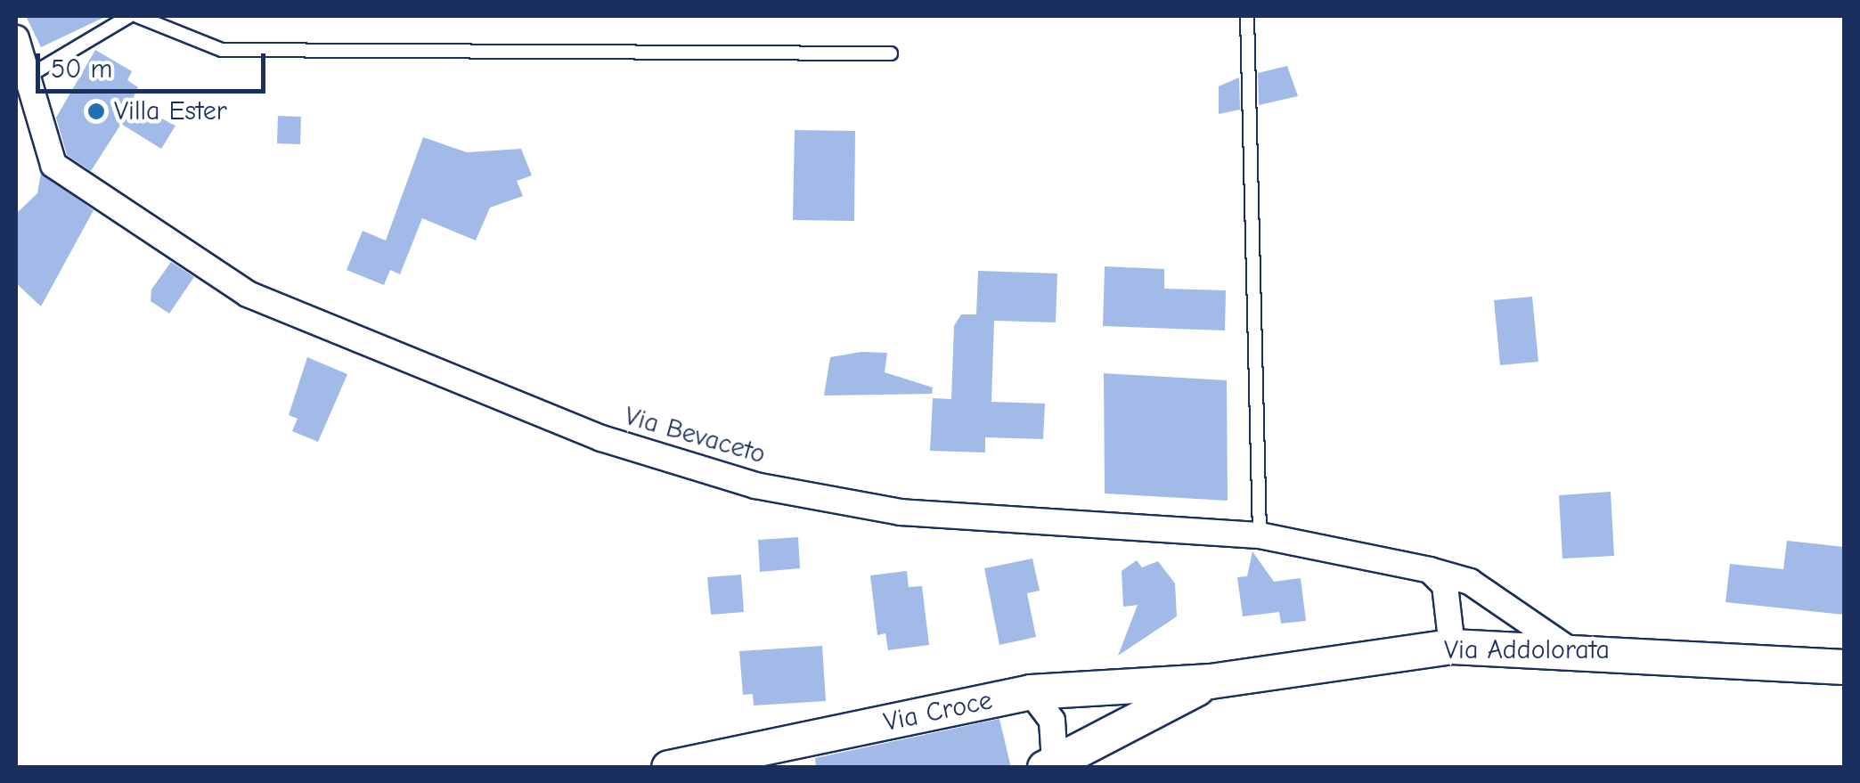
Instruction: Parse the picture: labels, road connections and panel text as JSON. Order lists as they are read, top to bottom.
{
  "streets": {
    "street": ["Via Bevaceto", "Via Addolorata", "Via Croce"]
  },
  "crossings": [
    ["Via Bevaceto", "Via Addolorata"],
    ["Via Addolorata", "Via Croce"]
  ],
  "places": ["Villa Ester"],
  "scale_bar": "50 m"
}
